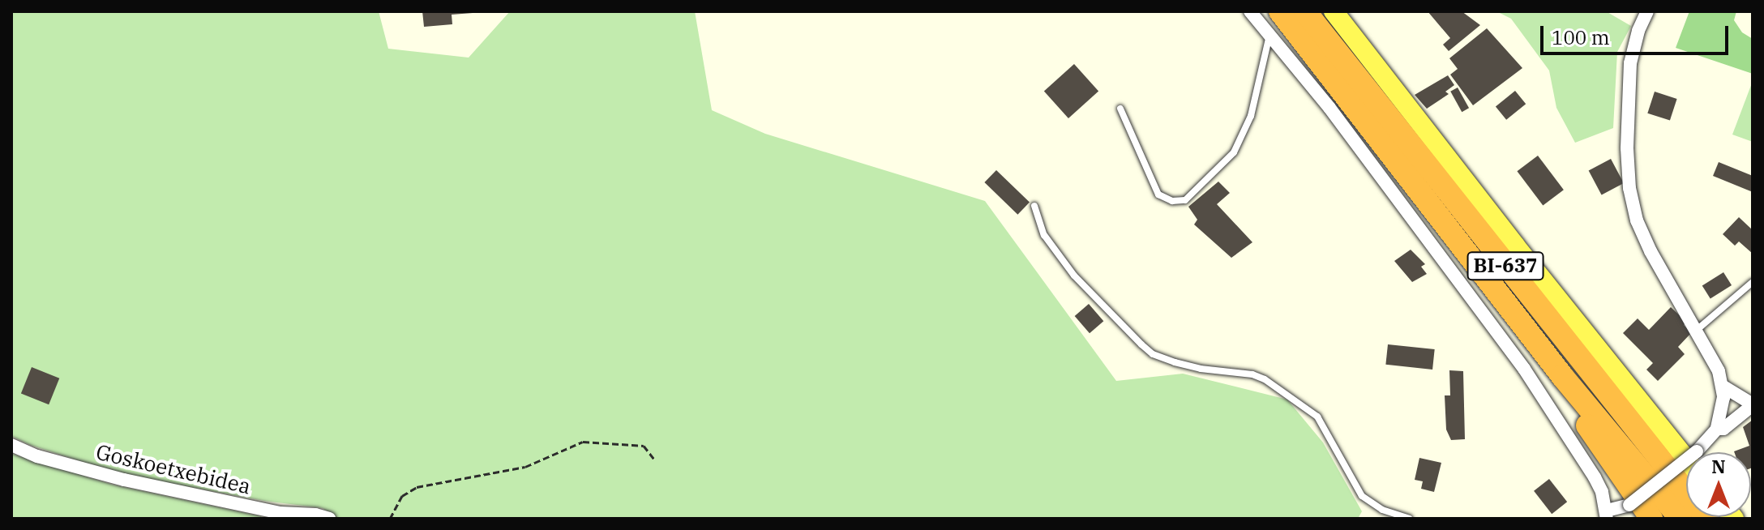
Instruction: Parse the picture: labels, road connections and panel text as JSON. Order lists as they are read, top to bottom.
{
  "streets": {
    "highway": ["BI-637"],
    "street": ["Goskoetxebidea"]
  },
  "scale_bar": "100 m",
  "north": "top"
}
